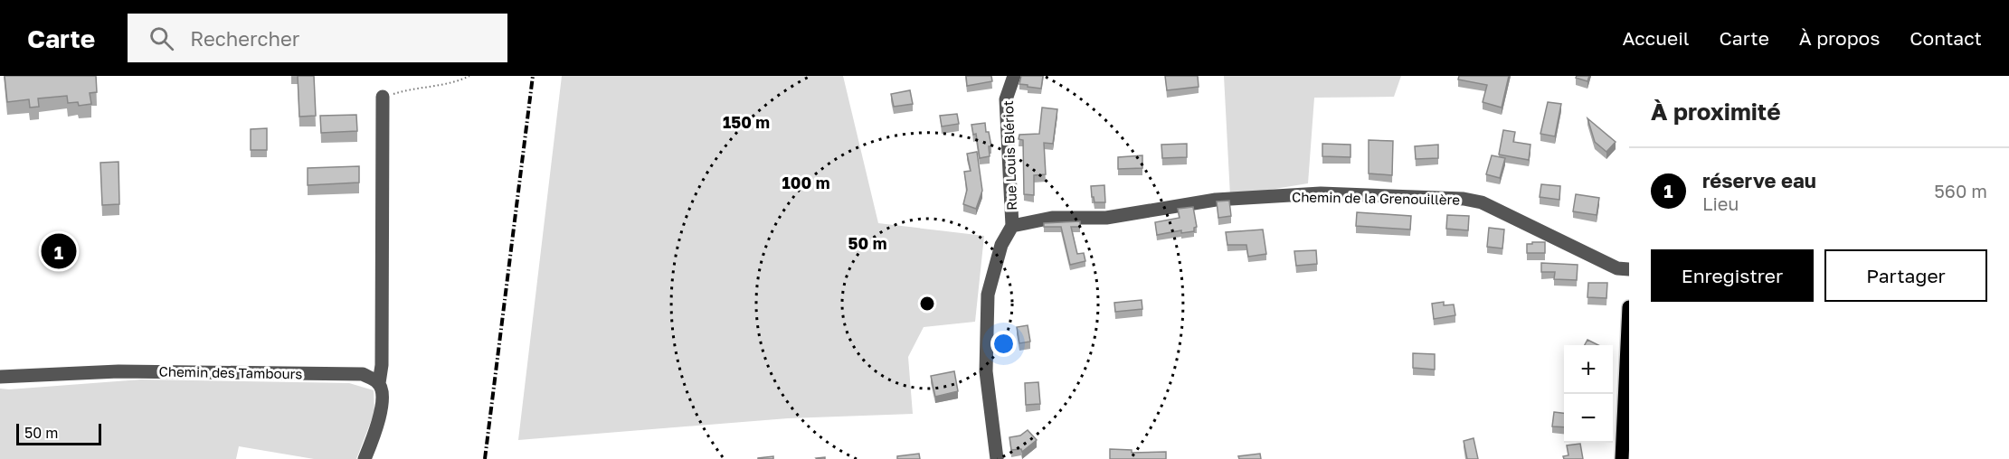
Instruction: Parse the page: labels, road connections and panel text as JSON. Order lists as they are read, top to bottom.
{
  "streets": {
    "street": ["Rue Louis Blériot", "Chemin de la Grenouillère", "Chemin des Tambours"]
  },
  "crossings": [
    ["Rue Louis Blériot", "Chemin de la Grenouillère"]
  ],
  "scale_bar": "50 m",
  "page": {
    "header": "Carte",
    "search": "Rechercher",
    "nav": [
      "Accueil",
      "Carte",
      "À propos",
      "Contact"
    ],
    "heading": "À proximité",
    "list": [
      {
        "mark": "1",
        "name": "réserve eau",
        "note": "Lieu",
        "value": "560 m"
      }
    ],
    "pins": "1",
    "buttons": ["Enregistrer", "Partager"],
    "map_buttons": ["+", "−"],
    "scale": "50 m"
  },
  "rings": ["150 m", "100 m", "50 m"]
}
